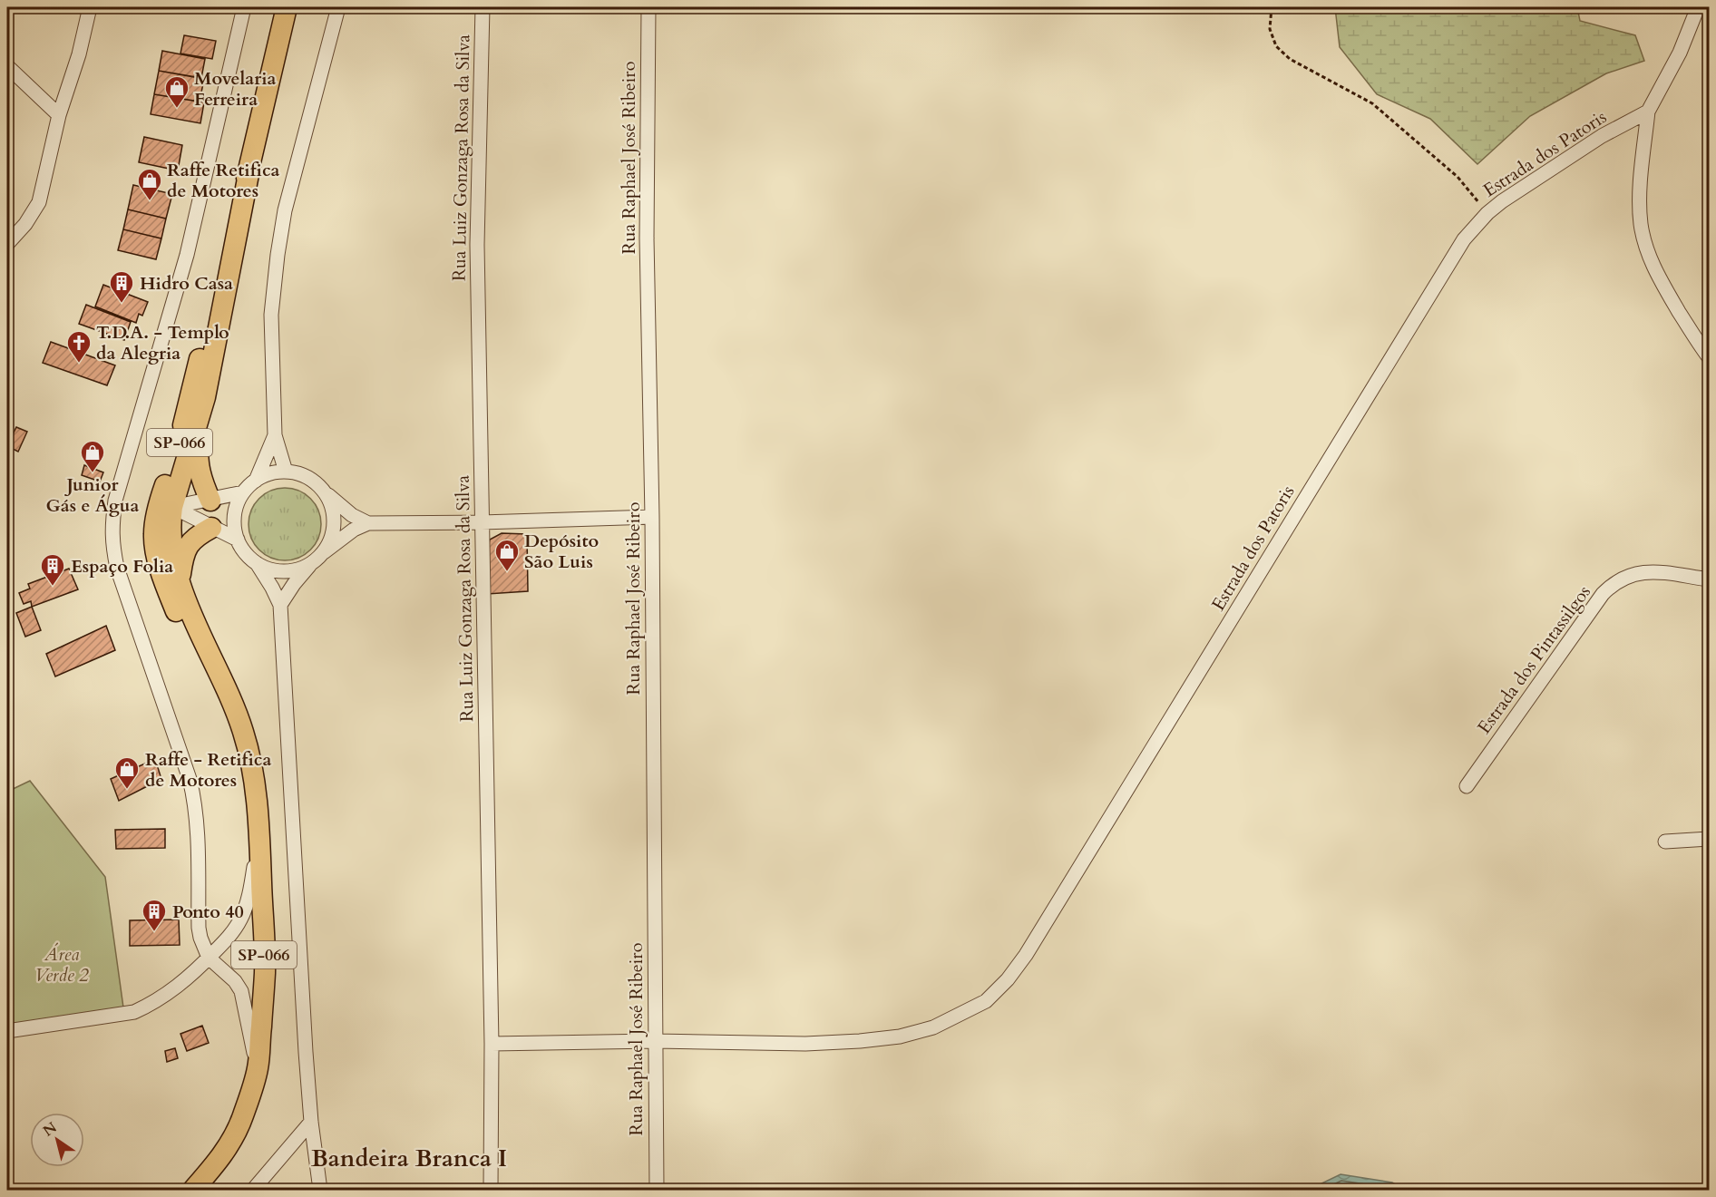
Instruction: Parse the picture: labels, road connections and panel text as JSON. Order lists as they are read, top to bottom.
{
  "streets": {
    "main road": ["SP-066"],
    "street": [
      "Estrada dos Patoris",
      "Rua Luiz Gonzaga Rosa da Silva",
      "Rua Raphael José Ribeiro",
      "Estrada dos Pintassilgos"
    ]
  },
  "crossings": [
    ["Estrada dos Patoris", "Rua Luiz Gonzaga Rosa da Silva"],
    ["Estrada dos Patoris", "Rua Raphael José Ribeiro"]
  ],
  "districts": ["Bandeira Branca I"],
  "parks": ["Área Verde 2"],
  "places": {
    "shop": [
      "Movelaria Ferreira",
      "Raffe Retifica de Motores",
      "Junior Gás e Água",
      "Depósito São Luis",
      "Raffe - Retifica de Motores"
    ],
    "building": ["Hidro Casa", "Espaço Folia", "Ponto 40"],
    "church": ["T.D.A. - Templo da Alegria"]
  },
  "north": "top left"
}
